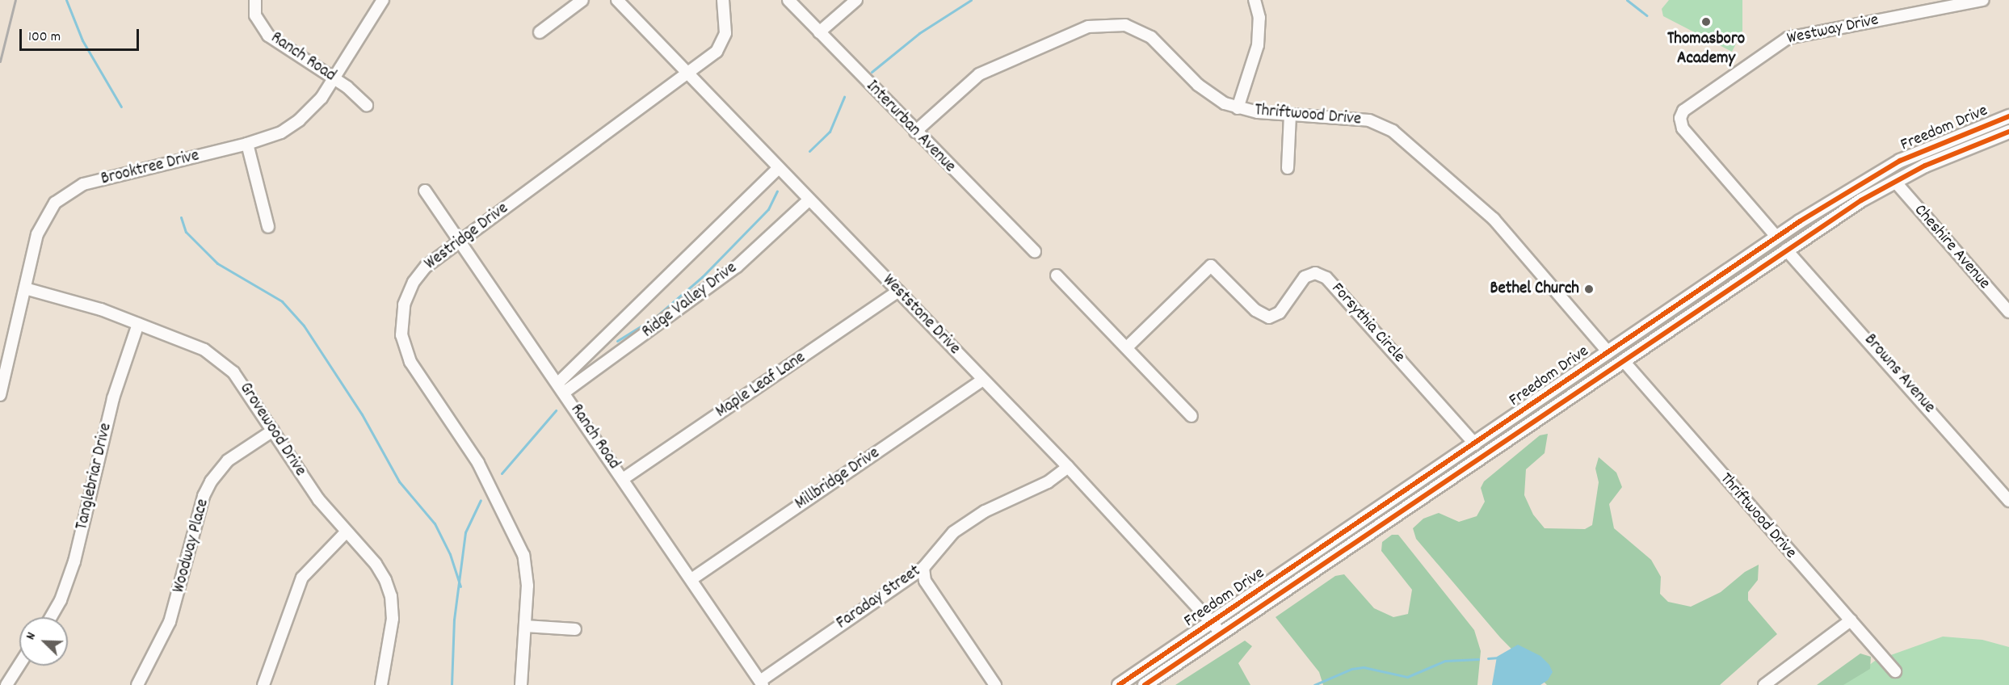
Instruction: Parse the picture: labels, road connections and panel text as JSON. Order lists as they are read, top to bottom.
{
  "streets": {
    "main road": ["Freedom Drive"],
    "street": [
      "Westway Drive",
      "Ranch Road",
      "Thriftwood Drive",
      "Interurban Avenue",
      "Brooktree Drive",
      "Westridge Drive",
      "Cheshire Avenue",
      "Ridge Valley Drive",
      "Weststone Drive",
      "Forsythia Circle",
      "Browns Avenue",
      "Maple Leaf Lane",
      "Grovewood Drive",
      "Tanglebriar Drive",
      "Millbridge Drive",
      "Woodway Place",
      "Faraday Street"
    ]
  },
  "crossings": [
    ["Westway Drive", "Freedom Drive"],
    ["Ranch Road", "Brooktree Drive"],
    ["Ranch Road", "Westridge Drive"],
    ["Ranch Road", "Ridge Valley Drive"],
    ["Ranch Road", "Maple Leaf Lane"],
    ["Ranch Road", "Millbridge Drive"],
    ["Ranch Road", "Faraday Street"],
    ["Thriftwood Drive", "Interurban Avenue"],
    ["Thriftwood Drive", "Freedom Drive"],
    ["Freedom Drive", "Cheshire Avenue"],
    ["Freedom Drive", "Weststone Drive"],
    ["Freedom Drive", "Forsythia Circle"],
    ["Freedom Drive", "Browns Avenue"],
    ["Brooktree Drive", "Grovewood Drive"],
    ["Westridge Drive", "Weststone Drive"],
    ["Ridge Valley Drive", "Weststone Drive"],
    ["Weststone Drive", "Maple Leaf Lane"],
    ["Weststone Drive", "Millbridge Drive"],
    ["Weststone Drive", "Faraday Street"],
    ["Grovewood Drive", "Tanglebriar Drive"],
    ["Grovewood Drive", "Woodway Place"]
  ],
  "places": ["Thomasboro Academy", "Bethel Church"],
  "scale_bar": "100 m",
  "north": "top left"
}
